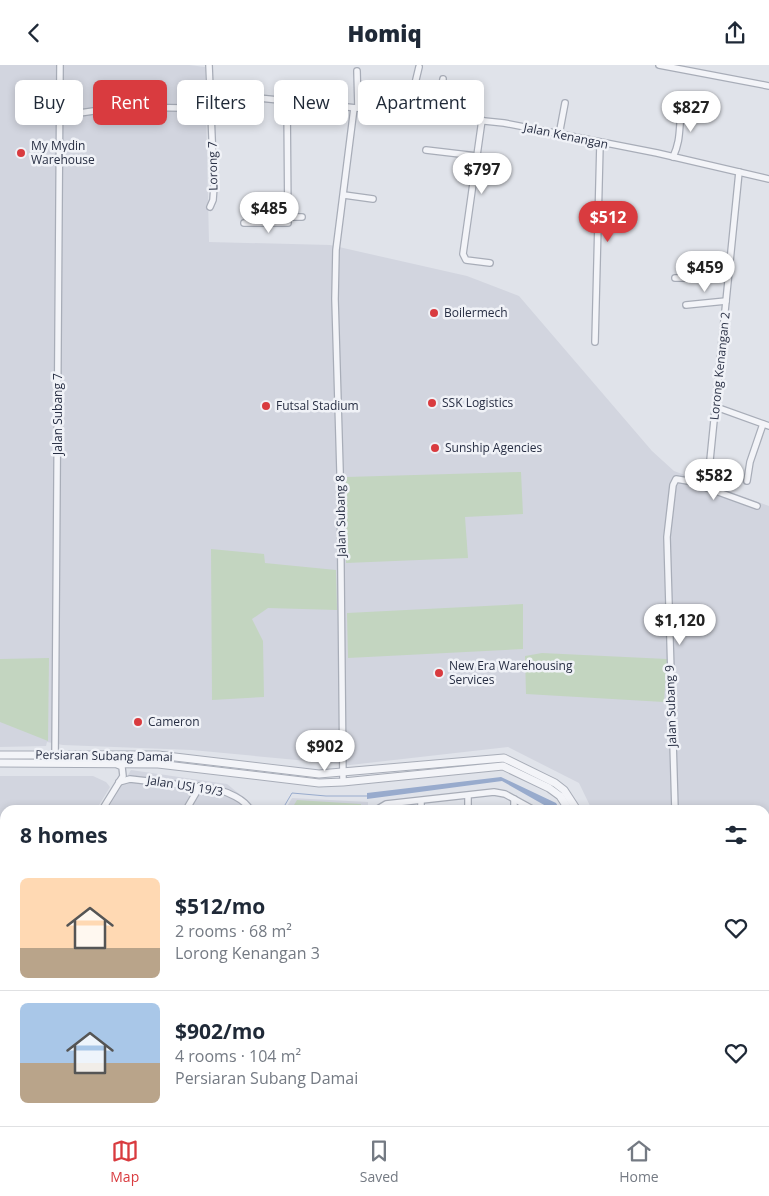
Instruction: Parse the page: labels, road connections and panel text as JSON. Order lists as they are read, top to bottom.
{
  "streets": {
    "street": [
      "Jalan Kenangan",
      "Lorong 7",
      "Lorong Kenangan 2",
      "Jalan Subang 7",
      "Jalan Subang 8",
      "Jalan Subang 9",
      "Persiaran Subang Damai",
      "Jalan USJ 19/3"
    ]
  },
  "crossings": [
    ["Jalan Kenangan", "Lorong Kenangan 2"],
    ["Jalan Kenangan", "Jalan Subang 8"],
    ["Jalan Subang 7", "Persiaran Subang Damai"],
    ["Jalan Subang 8", "Persiaran Subang Damai"]
  ],
  "places": [
    "My Mydin Warehouse",
    "Boilermech",
    "SSK Logistics",
    "Futsal Stadium",
    "Sunship Agencies",
    "New Era Warehousing Services",
    "Cameron"
  ],
  "page": {
    "header": "Homiq",
    "chip": [
      "Buy",
      "Rent",
      "Filters",
      "New",
      "Apartment"
    ],
    "price": [
      "$827",
      "$797",
      "$485",
      "$512",
      "$459",
      "$582",
      "$1,120",
      "$902"
    ],
    "heading": "8 homes",
    "list": [
      {
        "name": "$512/mo",
        "note": "2 rooms · 68 m² · Lorong Kenangan 3"
      },
      {
        "name": "$902/mo",
        "note": "4 rooms · 104 m² · Persiaran Subang Damai"
      }
    ],
    "tabs": ["Map", "Saved", "Home"]
  }
}
